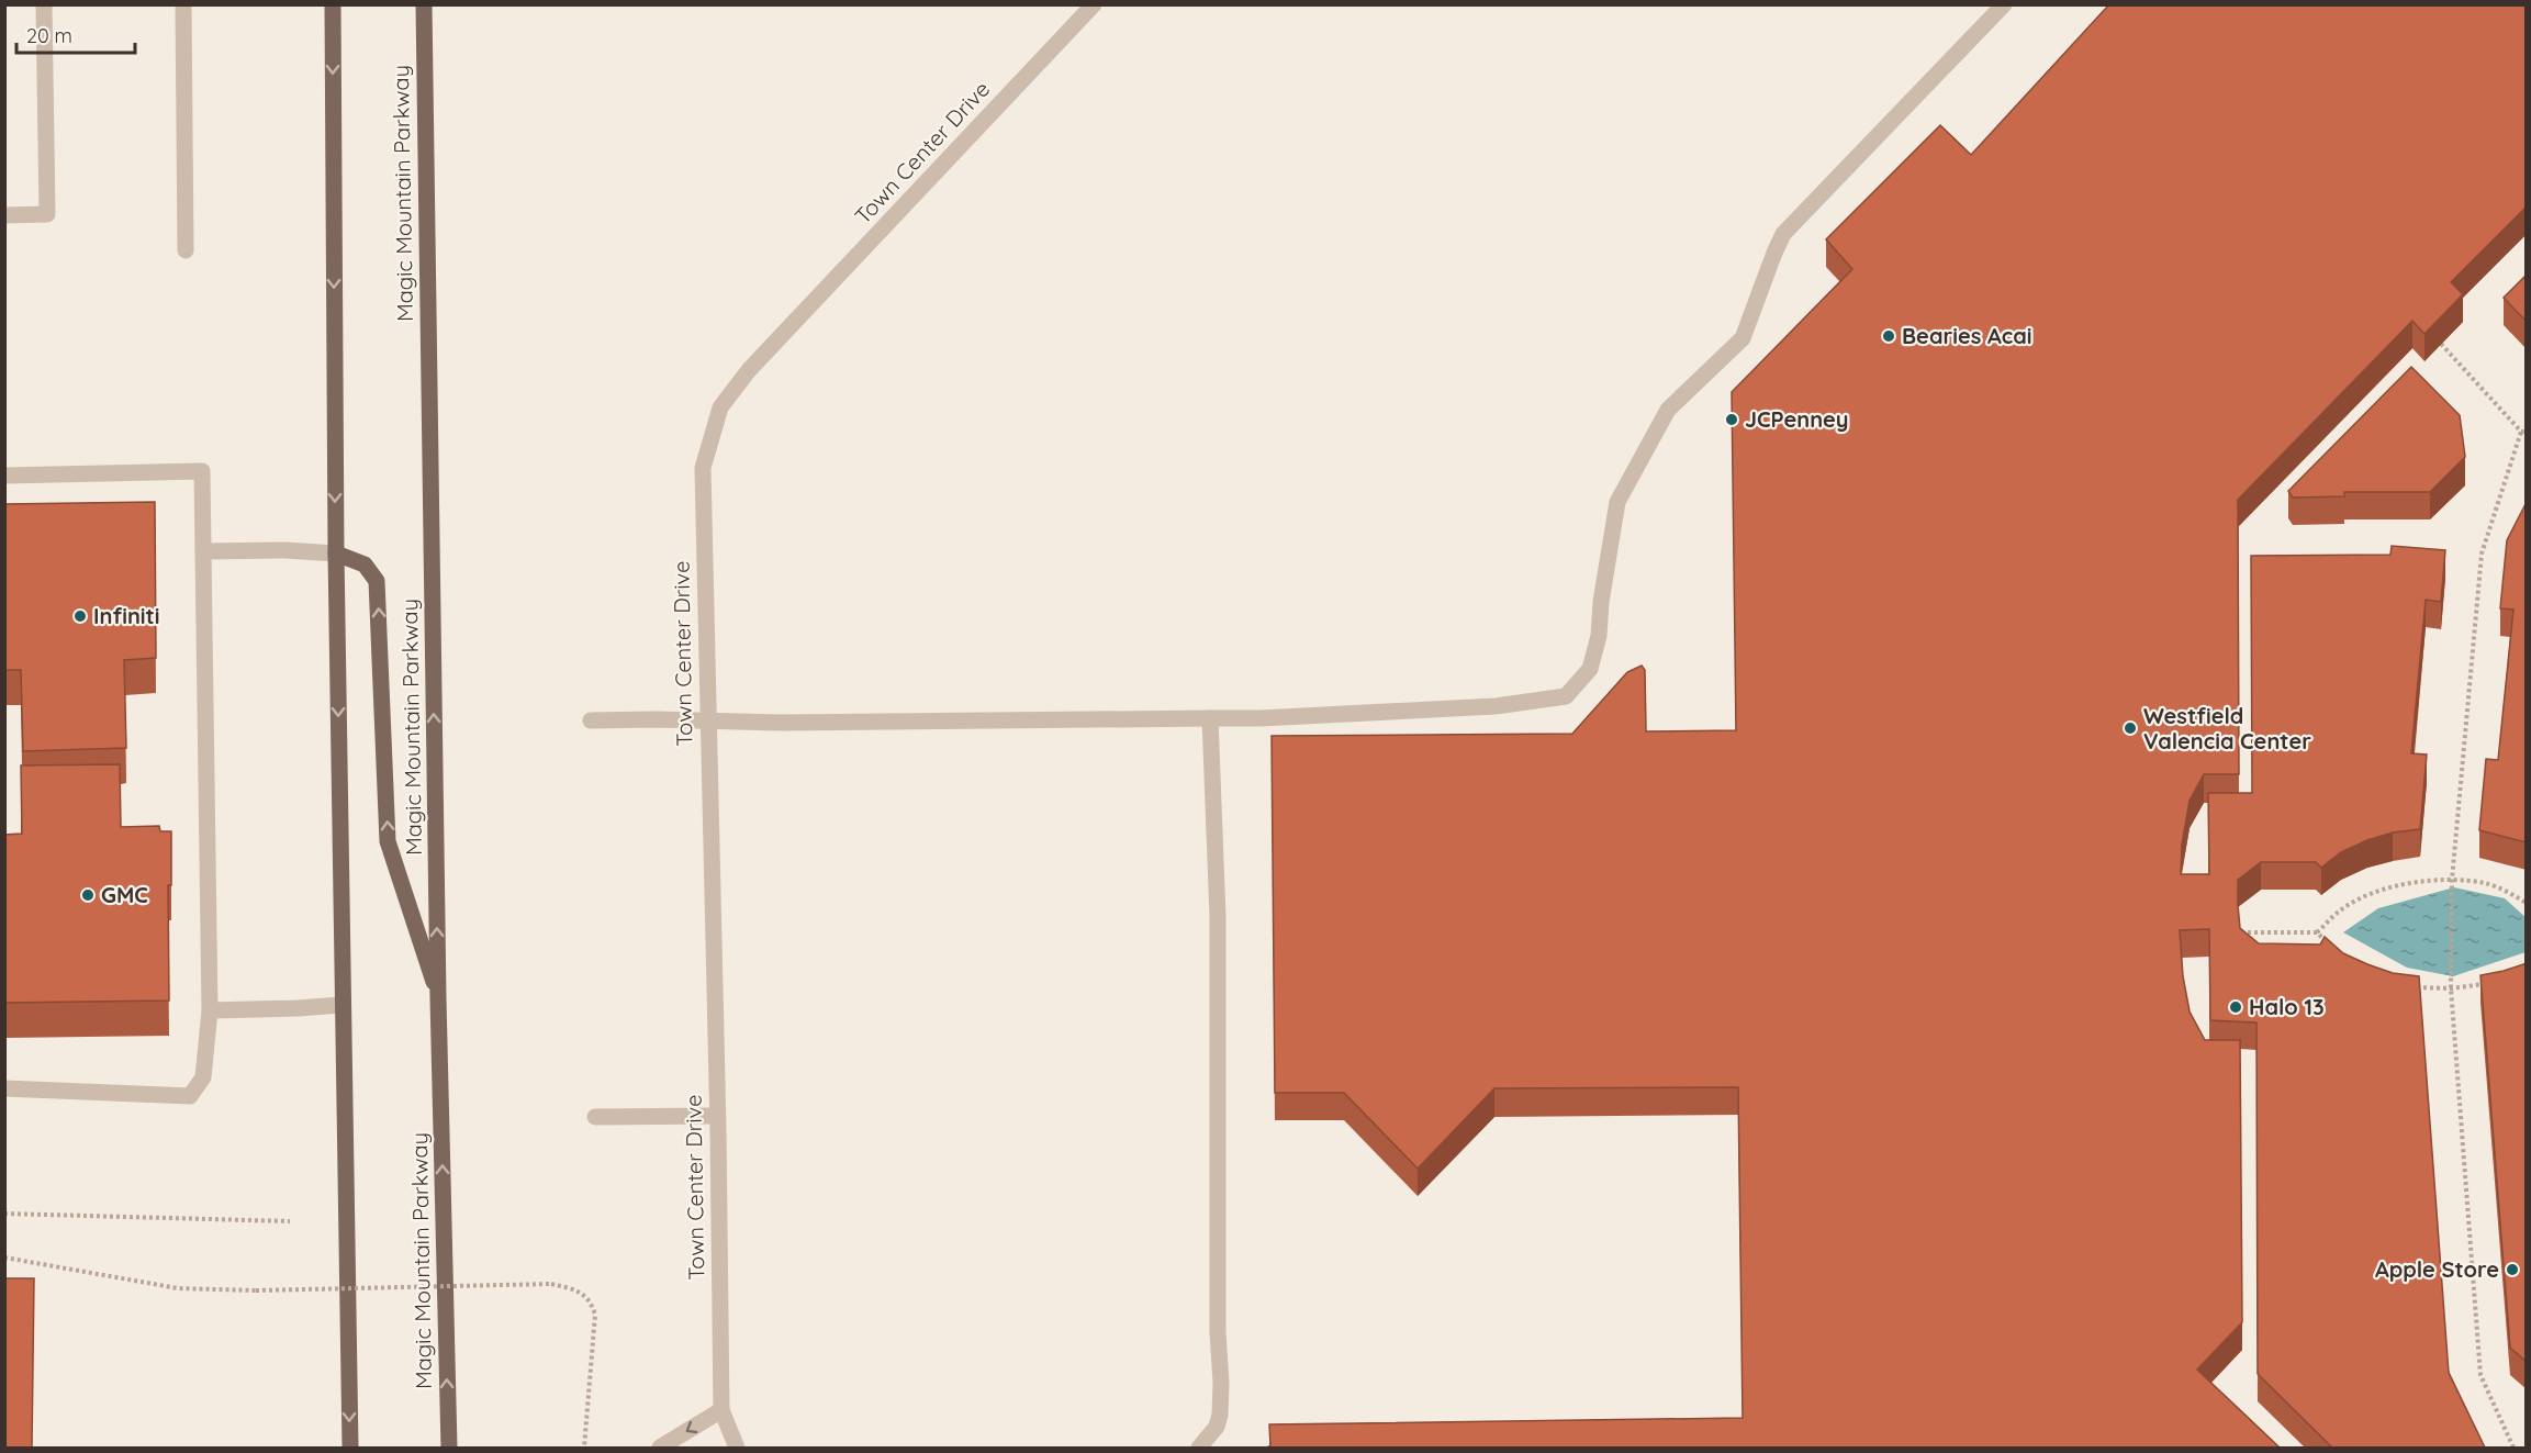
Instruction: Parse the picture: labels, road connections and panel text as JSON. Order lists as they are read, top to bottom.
{
  "streets": {
    "main road": ["Magic Mountain Parkway"],
    "lane": ["Town Center Drive"]
  },
  "places": [
    "Bearies Acai",
    "JCPenney",
    "Infiniti",
    "Westfield Valencia Center",
    "GMC",
    "Halo 13",
    "Apple Store"
  ],
  "scale_bar": "20 m"
}
